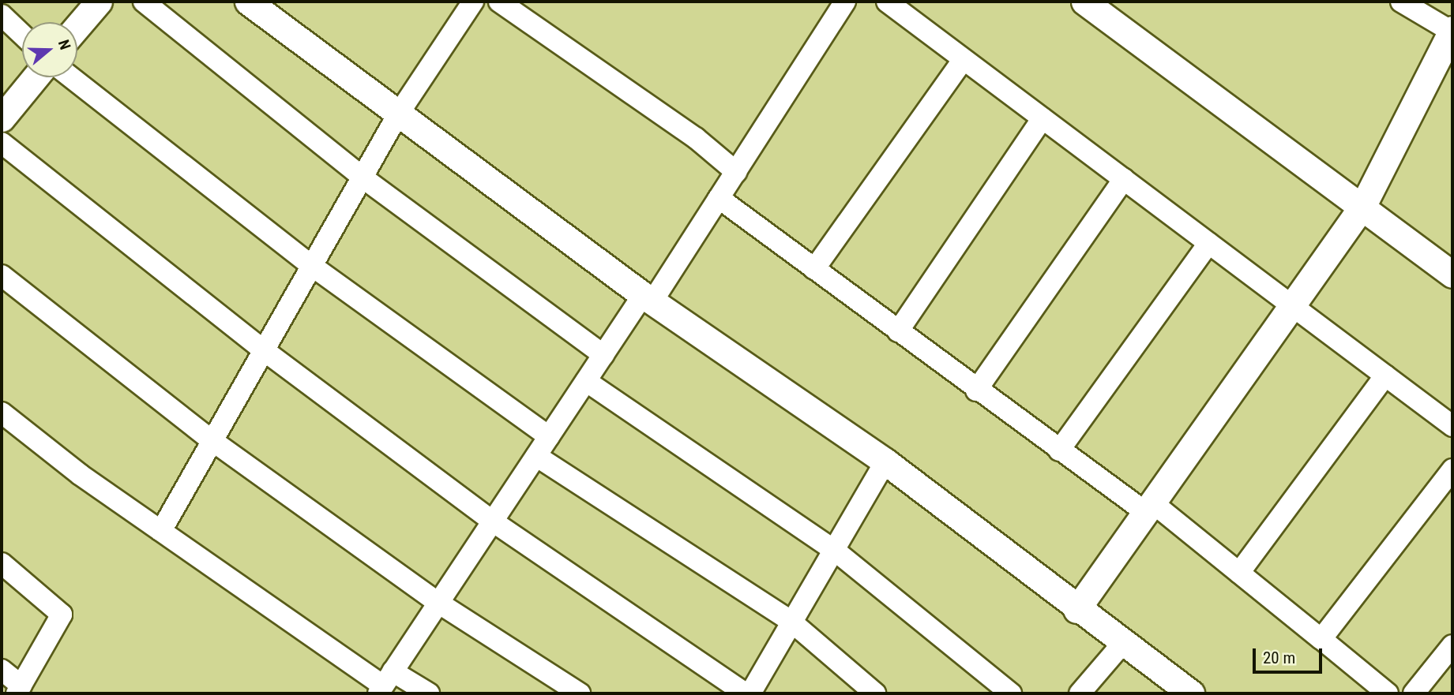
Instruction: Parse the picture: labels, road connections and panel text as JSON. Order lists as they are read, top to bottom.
{
  "scale_bar": "20 m",
  "north": "right"
}
